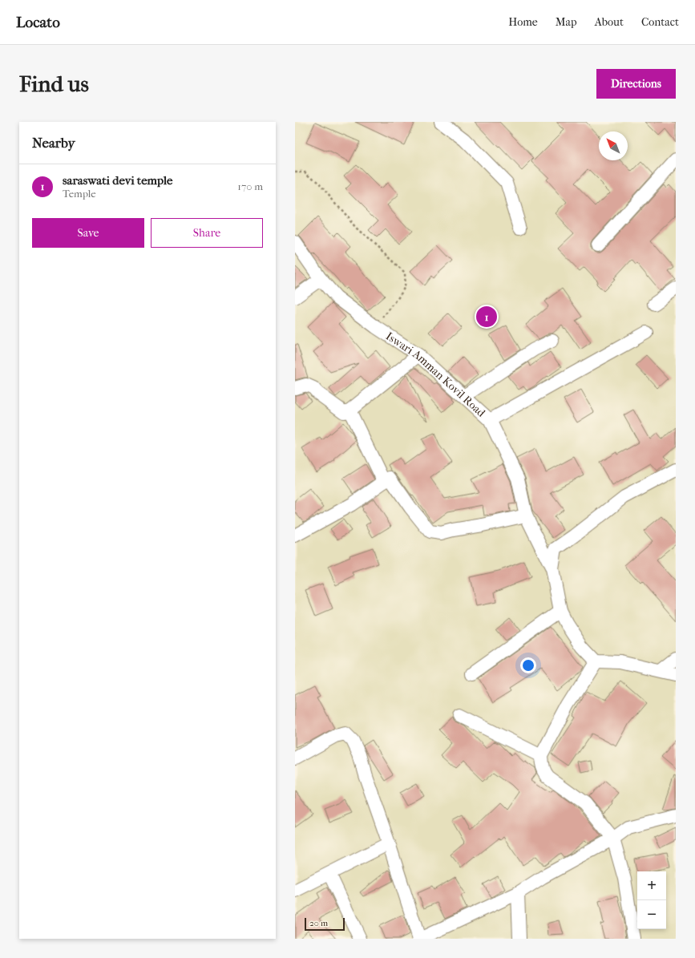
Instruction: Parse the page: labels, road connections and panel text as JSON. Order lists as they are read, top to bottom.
{
  "streets": {
    "street": ["Iswari Amman Kovil Road"]
  },
  "scale_bar": "20 m",
  "north": "top left",
  "page": {
    "header": "Locato",
    "nav": [
      "Home",
      "Map",
      "About",
      "Contact"
    ],
    "buttons": [
      "Directions",
      ["Save", "Share"]
    ],
    "title": "Find us",
    "heading": "Nearby",
    "list": [
      {
        "mark": "1",
        "name": "saraswati devi temple",
        "note": "Temple",
        "value": "170 m"
      }
    ],
    "pins": "1",
    "map_buttons": ["+", "−"],
    "scale": "20 m"
  }
}
